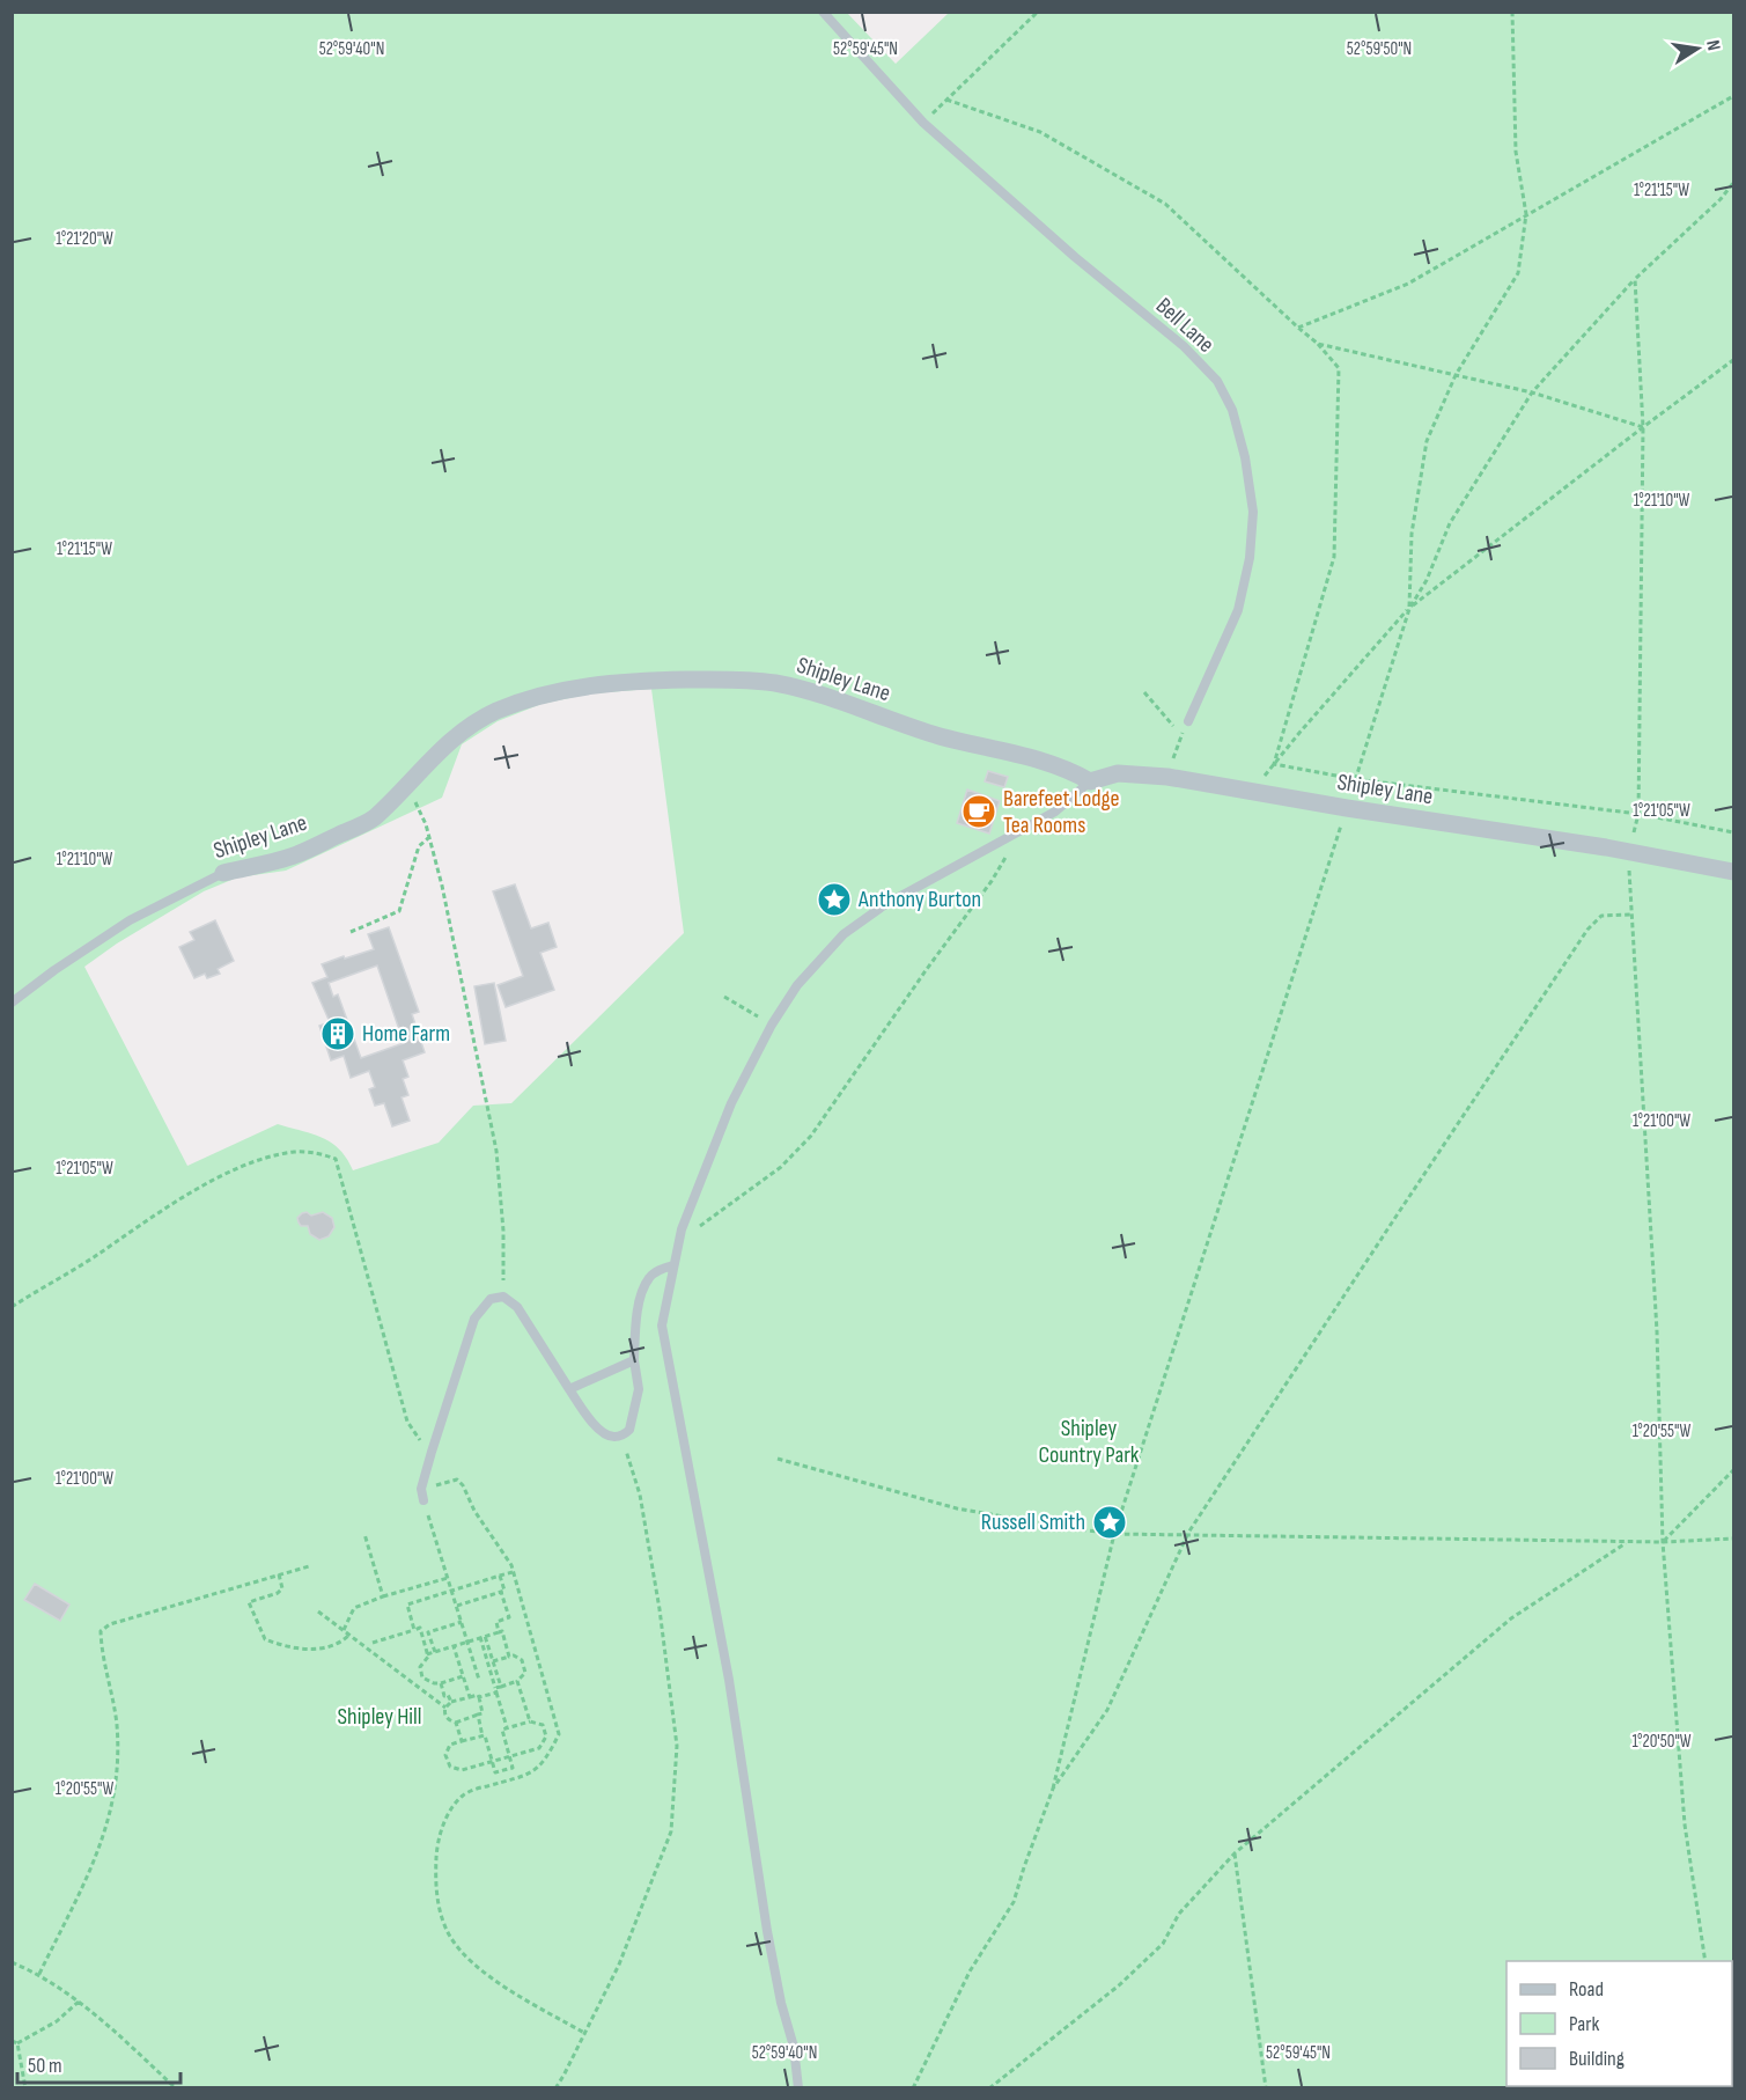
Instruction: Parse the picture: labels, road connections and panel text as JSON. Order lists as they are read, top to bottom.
{
  "streets": {
    "street": ["Shipley Lane"],
    "lane": ["Bell Lane"]
  },
  "parks": ["Shipley Country Park", "Shipley Hill"],
  "places": {
    "cafe": ["Barefeet Lodge Tea Rooms"],
    "place": ["Anthony Burton", "Russell Smith"],
    "building": ["Home Farm"]
  },
  "legend": ["Road", "Park", "Building"],
  "scale_bar": "50 m",
  "north": "right",
  "coordinates": [
    "52°59'40\"N",
    "52°59'45\"N",
    "52°59'50\"N",
    "1°21'15\"W",
    "1°21'20\"W",
    "1°21'10\"W",
    "1°21'05\"W",
    "1°21'00\"W",
    "1°20'55\"W",
    "1°20'50\"W"
  ]
}
